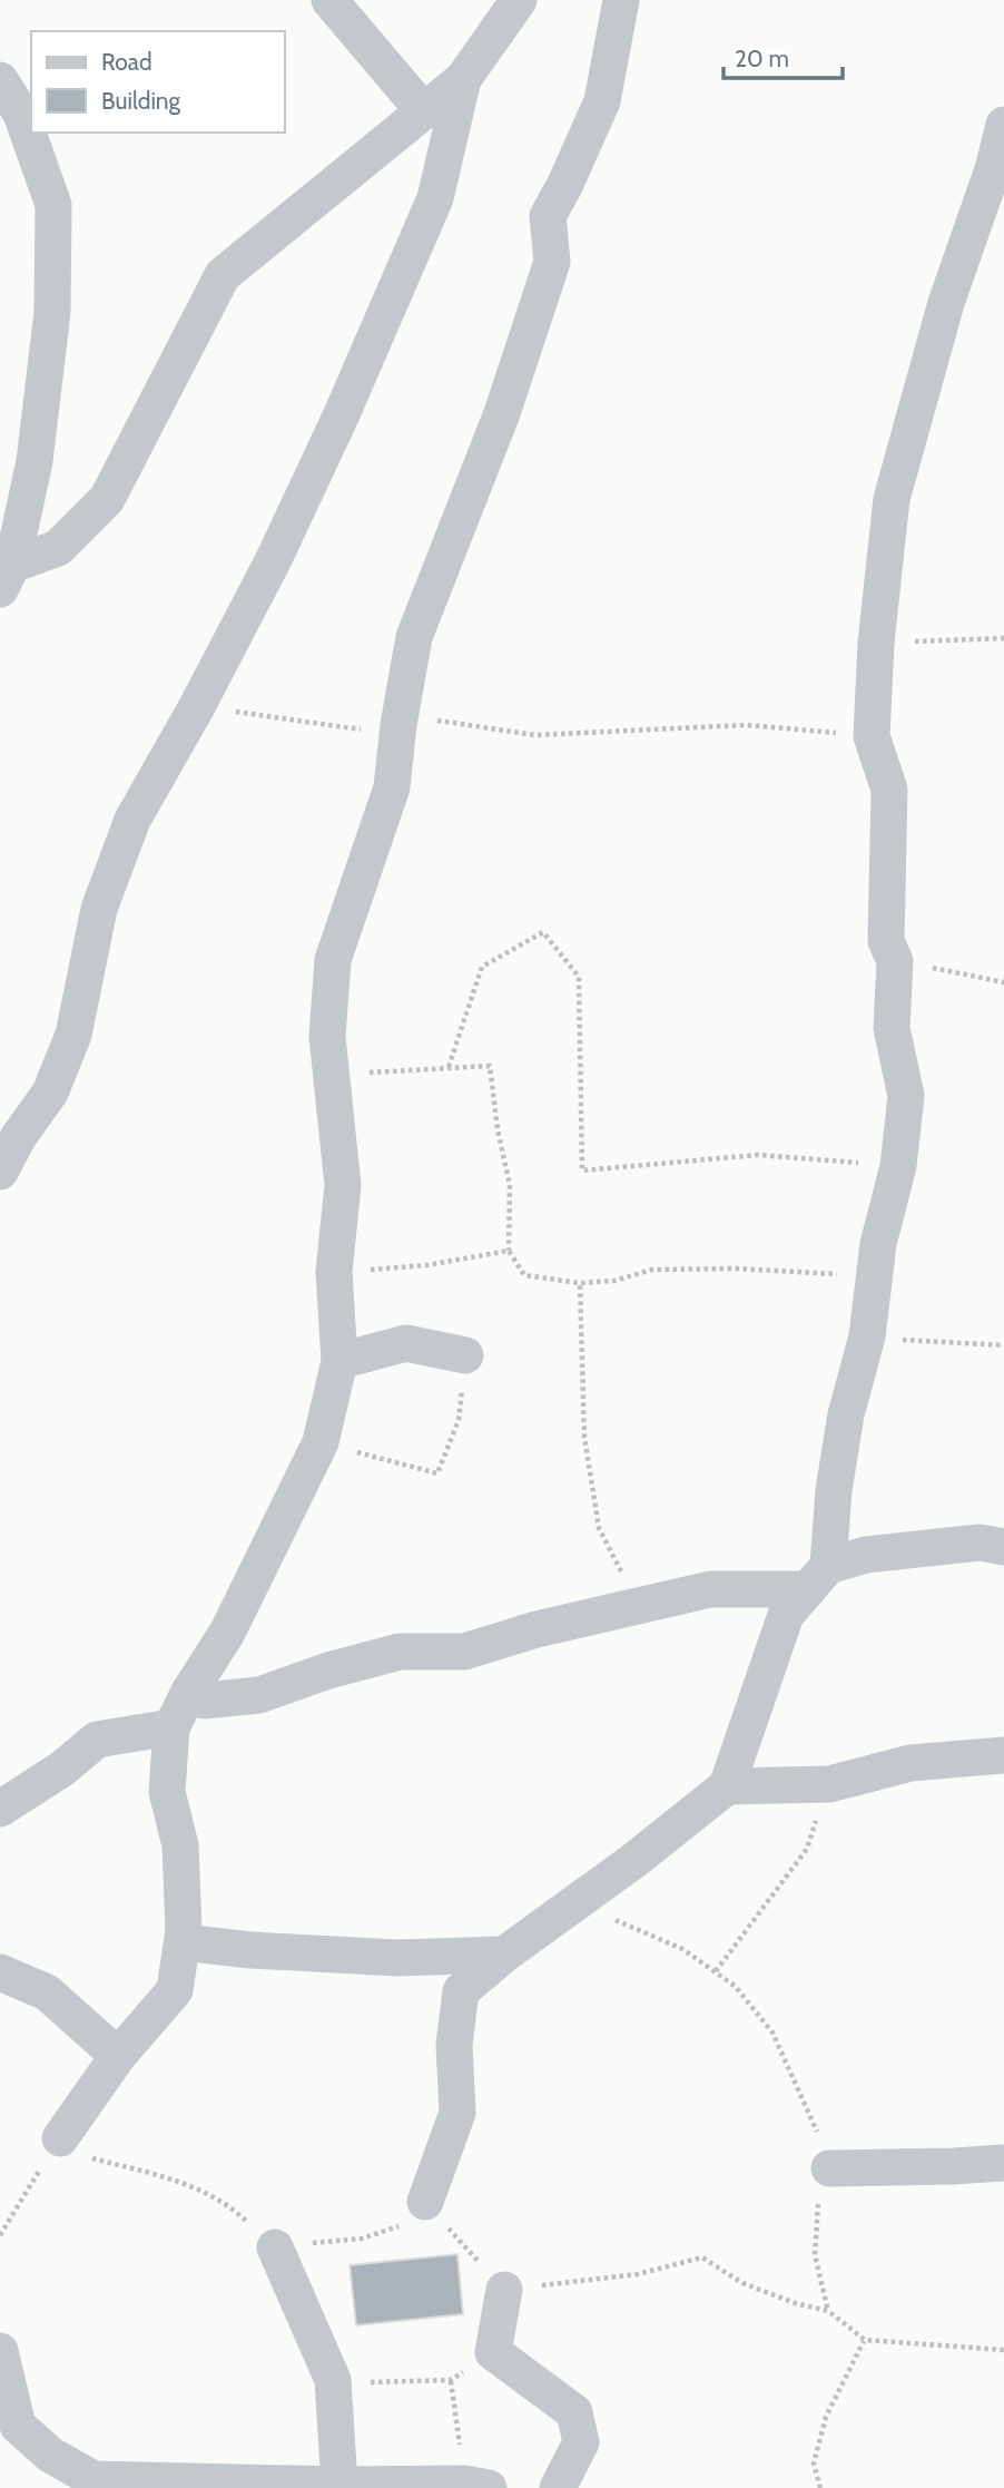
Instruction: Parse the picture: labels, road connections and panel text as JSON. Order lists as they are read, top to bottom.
{
  "legend": ["Road", "Building"],
  "scale_bar": "20 m"
}
